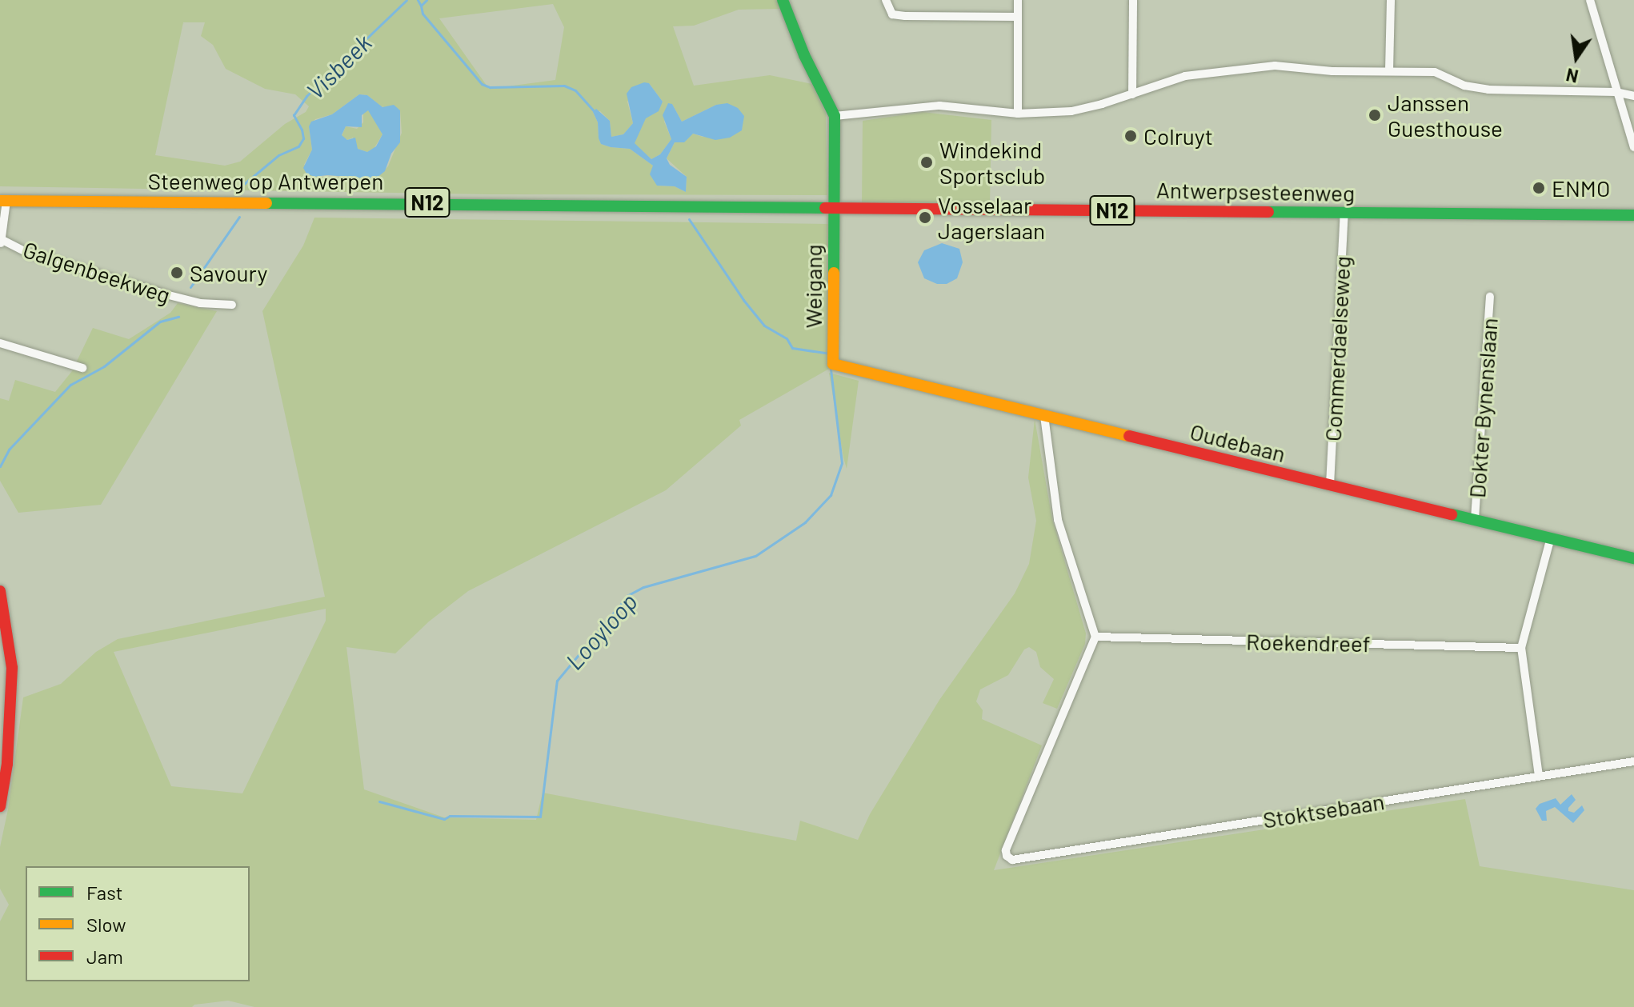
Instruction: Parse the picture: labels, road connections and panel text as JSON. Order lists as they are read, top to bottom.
{
  "streets": {
    "main road": [
      "Steenweg op Antwerpen",
      "Antwerpsesteenweg",
      "N12",
      "Weigang",
      "Oudebaan"
    ],
    "street": [
      "Galgenbeekweg",
      "Commerdaelseweg",
      "Dokter Bynenslaan",
      "Roekendreef",
      "Stoktsebaan"
    ]
  },
  "crossings": [
    ["Steenweg op Antwerpen", "Antwerpsesteenweg"],
    ["Steenweg op Antwerpen", "Galgenbeekweg"],
    ["Antwerpsesteenweg", "Weigang"],
    ["Antwerpsesteenweg", "Commerdaelseweg"],
    ["Weigang", "Oudebaan"],
    ["Commerdaelseweg", "Oudebaan"],
    ["Dokter Bynenslaan", "Oudebaan"],
    ["Roekendreef", "Stoktsebaan"]
  ],
  "water": ["Visbeek", "Looyloop"],
  "places": [
    "Janssen Guesthouse",
    "Colruyt",
    "Windekind Sportsclub",
    "ENMO",
    "Vosselaar Jagerslaan",
    "Savoury"
  ],
  "legend": ["Fast", "Slow", "Jam"],
  "north": "bottom"
}
